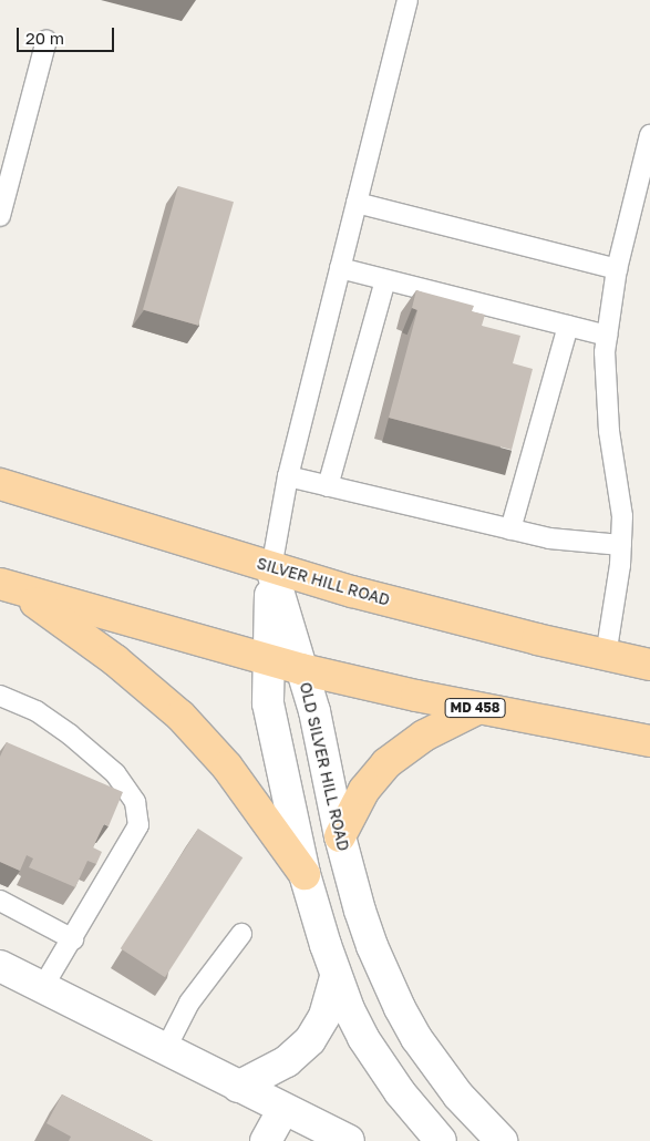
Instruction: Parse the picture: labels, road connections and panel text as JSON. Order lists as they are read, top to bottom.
{
  "streets": {
    "main road": ["SILVER HILL ROAD", "MD 458"],
    "street": ["OLD SILVER HILL ROAD"]
  },
  "crossings": [
    ["SILVER HILL ROAD", "OLD SILVER HILL ROAD"],
    ["MD 458", "OLD SILVER HILL ROAD"]
  ],
  "scale_bar": "20 m"
}
